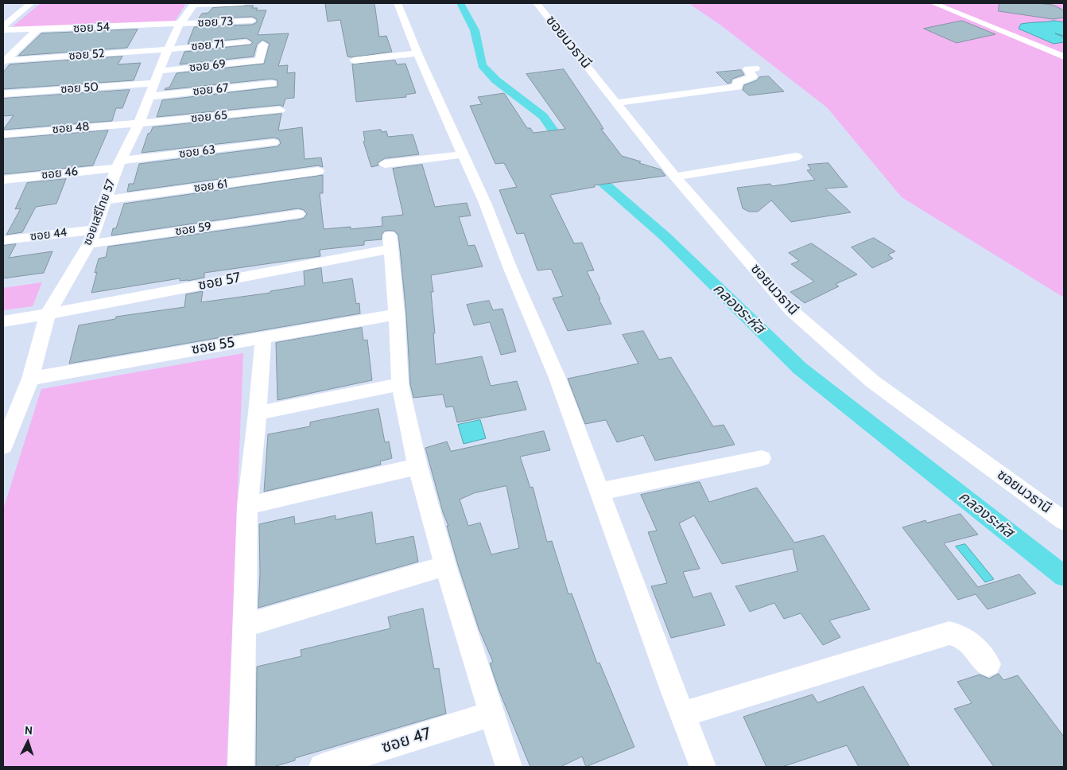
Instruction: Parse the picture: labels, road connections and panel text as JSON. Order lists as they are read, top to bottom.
{
  "streets": {
    "street": [
      "ซอย 73",
      "ซอย 54",
      "ซอยนวธานี",
      "ซอย 71",
      "ซอย 52",
      "ซอย 69",
      "ซอย 50",
      "ซอย 67",
      "ซอย 65",
      "ซอย 48",
      "ซอย 63",
      "ซอย 46",
      "ซอย 61",
      "ซอยเสรีไทย 57",
      "ซอย 59",
      "ซอย 44",
      "ซอย 57",
      "ซอย 55",
      "ซอย 47"
    ]
  },
  "crossings": [
    ["ซอย 73", "ซอย 54"],
    ["ซอย 73", "ซอยเสรีไทย 57"],
    ["ซอย 54", "ซอยเสรีไทย 57"],
    ["ซอย 71", "ซอย 52"],
    ["ซอย 71", "ซอยเสรีไทย 57"],
    ["ซอย 52", "ซอยเสรีไทย 57"],
    ["ซอย 69", "ซอย 50"],
    ["ซอย 69", "ซอยเสรีไทย 57"],
    ["ซอย 50", "ซอยเสรีไทย 57"],
    ["ซอย 67", "ซอยเสรีไทย 57"],
    ["ซอย 65", "ซอย 48"],
    ["ซอย 65", "ซอยเสรีไทย 57"],
    ["ซอย 48", "ซอยเสรีไทย 57"],
    ["ซอย 63", "ซอย 46"],
    ["ซอย 63", "ซอยเสรีไทย 57"],
    ["ซอย 46", "ซอยเสรีไทย 57"],
    ["ซอย 61", "ซอยเสรีไทย 57"],
    ["ซอยเสรีไทย 57", "ซอย 59"],
    ["ซอยเสรีไทย 57", "ซอย 44"],
    ["ซอยเสรีไทย 57", "ซอย 57"],
    ["ซอยเสรีไทย 57", "ซอย 55"],
    ["ซอย 57", "ซอย 55"]
  ],
  "water": ["คลองระหัส"],
  "north": "top"
}
